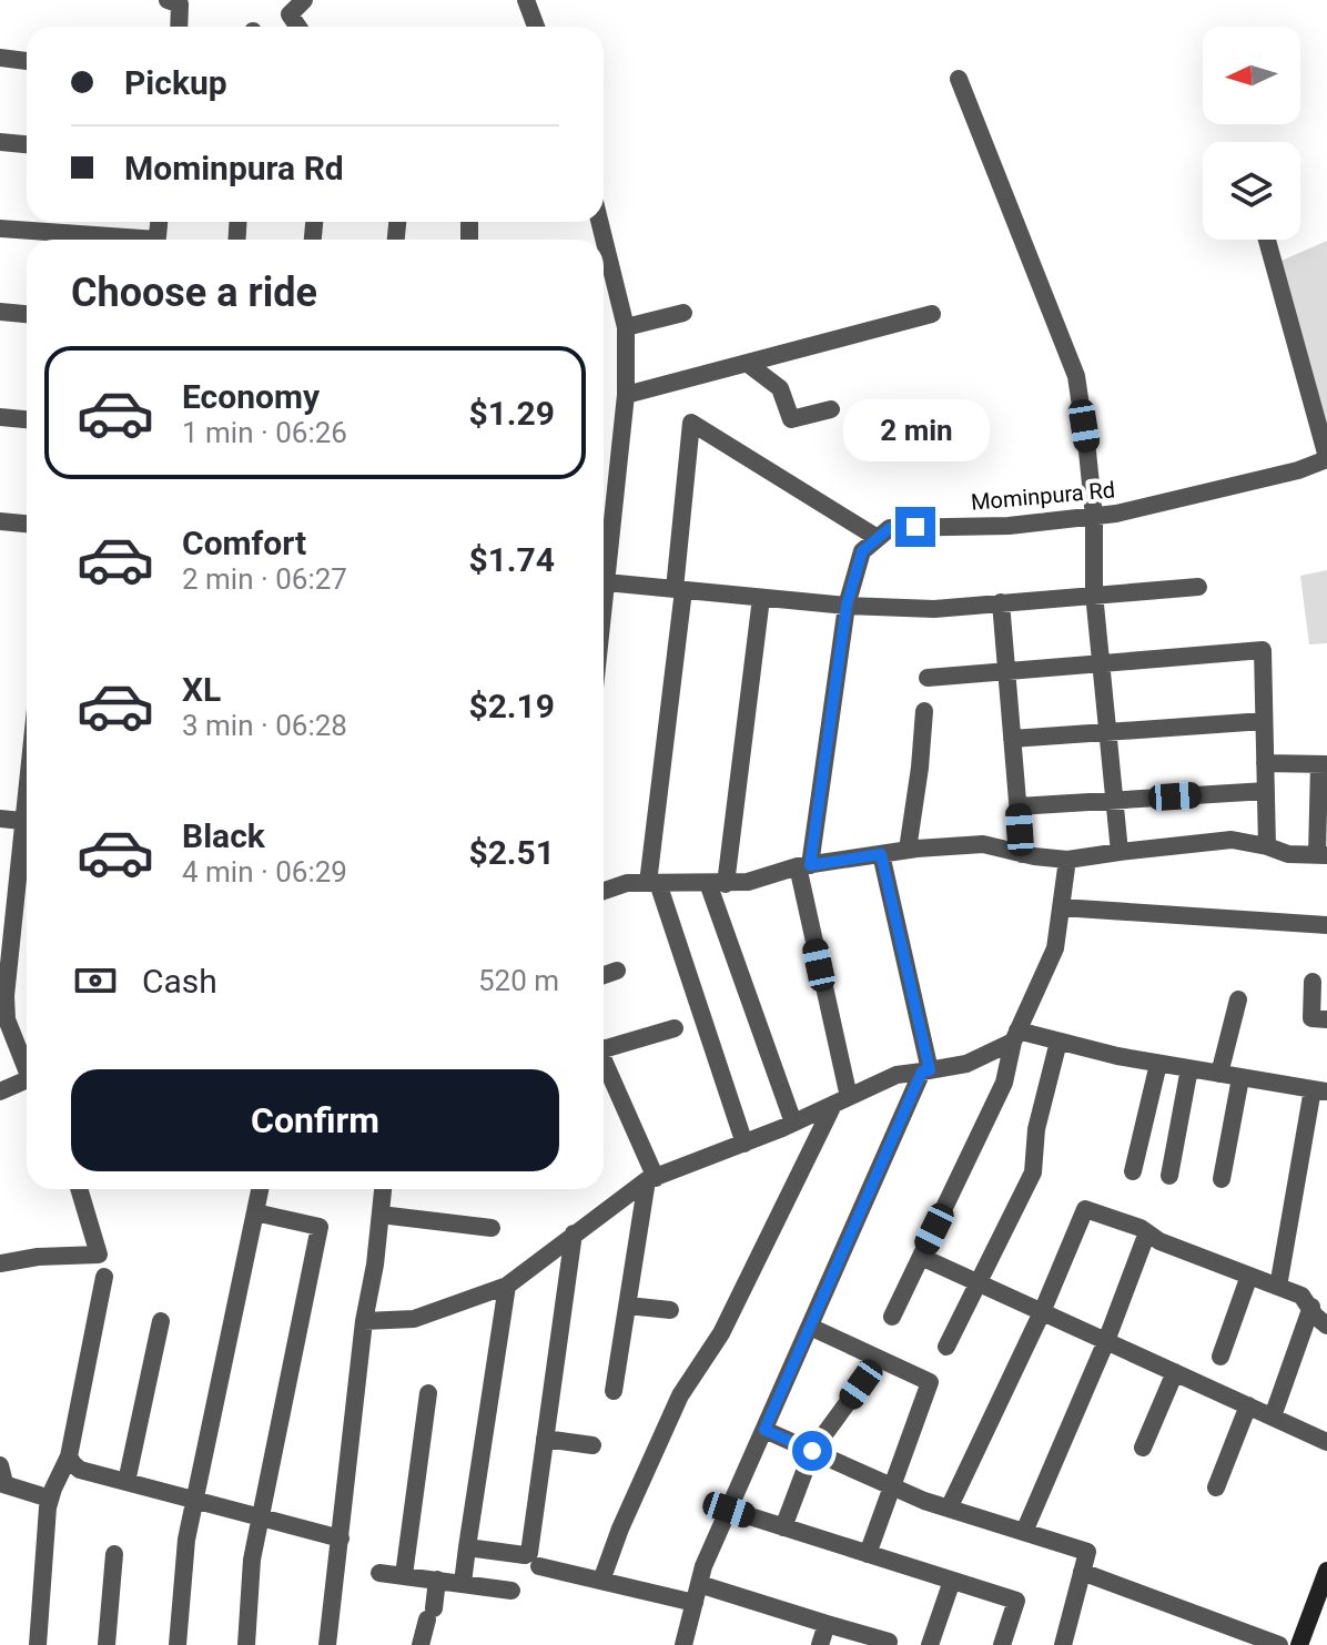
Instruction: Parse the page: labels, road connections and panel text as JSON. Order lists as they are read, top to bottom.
{
  "streets": {
    "street": ["Mominpura Rd"]
  },
  "north": "left",
  "page": {
    "banner": ["Pickup", "Mominpura Rd"],
    "heading": "Choose a ride",
    "list": [
      {
        "name": "Economy",
        "note": "1 min · 06:26",
        "value": "$1.29"
      },
      {
        "name": "Comfort",
        "note": "2 min · 06:27",
        "value": "$1.74"
      },
      {
        "name": "XL",
        "note": "3 min · 06:28",
        "value": "$2.19"
      },
      {
        "name": "Black",
        "note": "4 min · 06:29",
        "value": "$2.51"
      }
    ],
    "bubble": "2 min",
    "pay": ["Cash", "520 m"],
    "buttons": "Confirm"
  }
}
